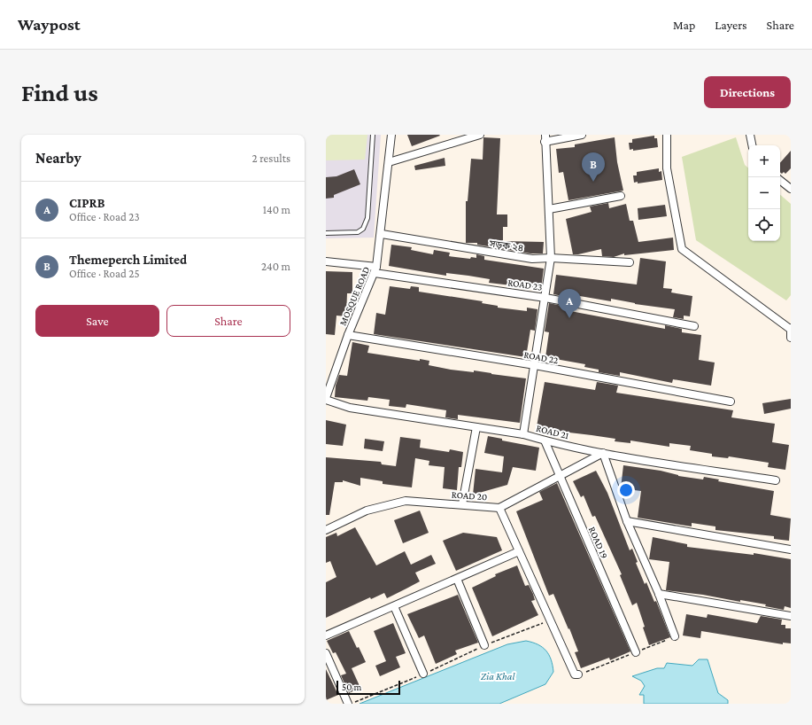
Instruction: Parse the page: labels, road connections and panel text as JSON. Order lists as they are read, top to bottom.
{
  "streets": {
    "street": [
      "সড়ক ২৪",
      "ROAD 23",
      "MOSQUE ROAD",
      "ROAD 22",
      "ROAD 21",
      "ROAD 20",
      "ROAD 19"
    ]
  },
  "crossings": [
    ["সড়ক ২৪", "MOSQUE ROAD"],
    ["ROAD 23", "MOSQUE ROAD"],
    ["MOSQUE ROAD", "ROAD 22"],
    ["MOSQUE ROAD", "ROAD 21"],
    ["ROAD 21", "ROAD 20"],
    ["ROAD 21", "ROAD 19"],
    ["ROAD 20", "ROAD 19"]
  ],
  "water": ["Zia Khal"],
  "scale_bar": "50 m",
  "page": {
    "header": "Waypost",
    "nav": ["Map", "Layers", "Share"],
    "buttons": [
      "Directions",
      ["Save", "Share"]
    ],
    "title": "Find us",
    "heading": ["Nearby", "2 results"],
    "map_buttons": ["+", "−"],
    "pins": ["B", "A"],
    "list": [
      {
        "mark": "A",
        "name": "CIPRB",
        "note": "Office · Road 23",
        "value": "140 m"
      },
      {
        "mark": "B",
        "name": "Themeperch Limited",
        "note": "Office · Road 25",
        "value": "240 m"
      }
    ],
    "scale": "50 m"
  }
}
